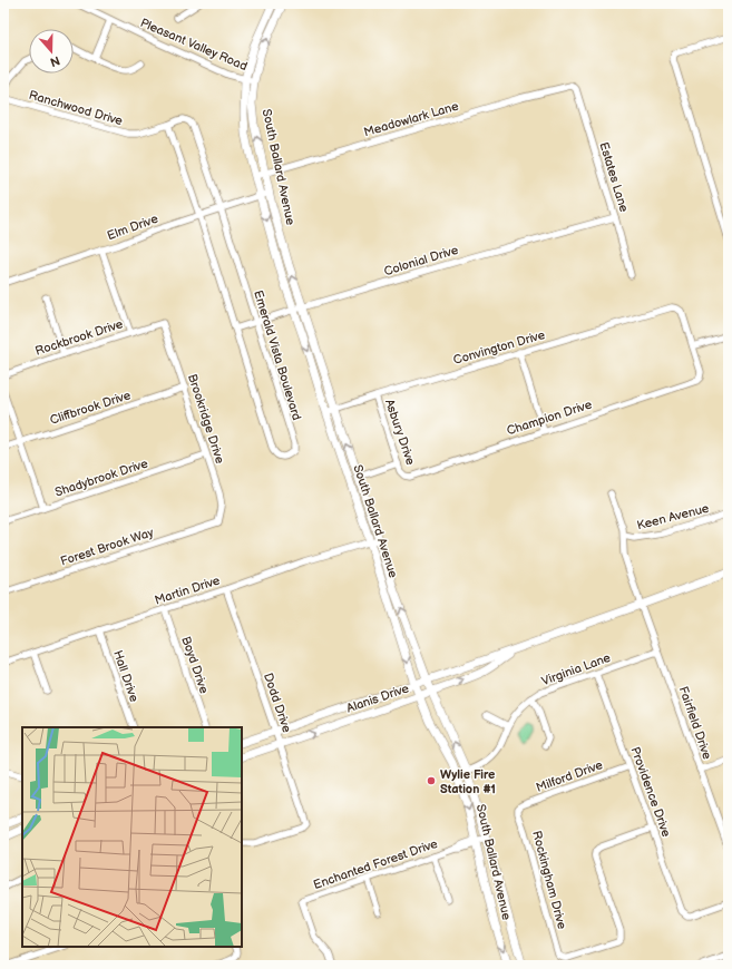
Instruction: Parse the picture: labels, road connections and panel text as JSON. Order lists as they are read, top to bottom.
{
  "streets": {
    "main road": ["South Ballard Avenue", "Alanis Drive"],
    "street": [
      "Pleasant Valley Road",
      "Ranchwood Drive",
      "Meadowlark Lane",
      "Estates Lane",
      "Elm Drive",
      "Colonial Drive",
      "Rockbrook Drive",
      "Convington Drive",
      "Emerald Vista Boulevard",
      "Cliffbrook Drive",
      "Champion Drive",
      "Brookridge Drive",
      "Asbury Drive",
      "Shadybrook Drive",
      "Keen Avenue",
      "Forest Brook Way",
      "Martin Drive",
      "Boyd Drive",
      "Virginia Lane",
      "Hall Drive",
      "Dodd Drive",
      "Fairfield Drive",
      "Milford Drive",
      "Providence Drive",
      "Enchanted Forest Drive",
      "Rockingham Drive"
    ]
  },
  "crossings": [
    ["Pleasant Valley Road", "South Ballard Avenue"],
    ["Ranchwood Drive", "Emerald Vista Boulevard"],
    ["Meadowlark Lane", "South Ballard Avenue"],
    ["Meadowlark Lane", "Estates Lane"],
    ["South Ballard Avenue", "Elm Drive"],
    ["South Ballard Avenue", "Colonial Drive"],
    ["South Ballard Avenue", "Convington Drive"],
    ["South Ballard Avenue", "Martin Drive"],
    ["South Ballard Avenue", "Virginia Lane"],
    ["South Ballard Avenue", "Alanis Drive"],
    ["South Ballard Avenue", "Enchanted Forest Drive"],
    ["Estates Lane", "Colonial Drive"],
    ["Elm Drive", "Emerald Vista Boulevard"],
    ["Colonial Drive", "Emerald Vista Boulevard"],
    ["Rockbrook Drive", "Brookridge Drive"],
    ["Convington Drive", "Champion Drive"],
    ["Convington Drive", "Asbury Drive"],
    ["Cliffbrook Drive", "Brookridge Drive"],
    ["Champion Drive", "Asbury Drive"],
    ["Brookridge Drive", "Shadybrook Drive"],
    ["Brookridge Drive", "Forest Brook Way"],
    ["Keen Avenue", "Fairfield Drive"],
    ["Martin Drive", "Boyd Drive"],
    ["Martin Drive", "Hall Drive"],
    ["Martin Drive", "Dodd Drive"],
    ["Virginia Lane", "Fairfield Drive"],
    ["Virginia Lane", "Providence Drive"],
    ["Alanis Drive", "Dodd Drive"],
    ["Alanis Drive", "Fairfield Drive"],
    ["Milford Drive", "Providence Drive"],
    ["Milford Drive", "Rockingham Drive"],
    ["Providence Drive", "Rockingham Drive"]
  ],
  "places": ["Wylie Fire Station #1"],
  "north": "bottom"
}
